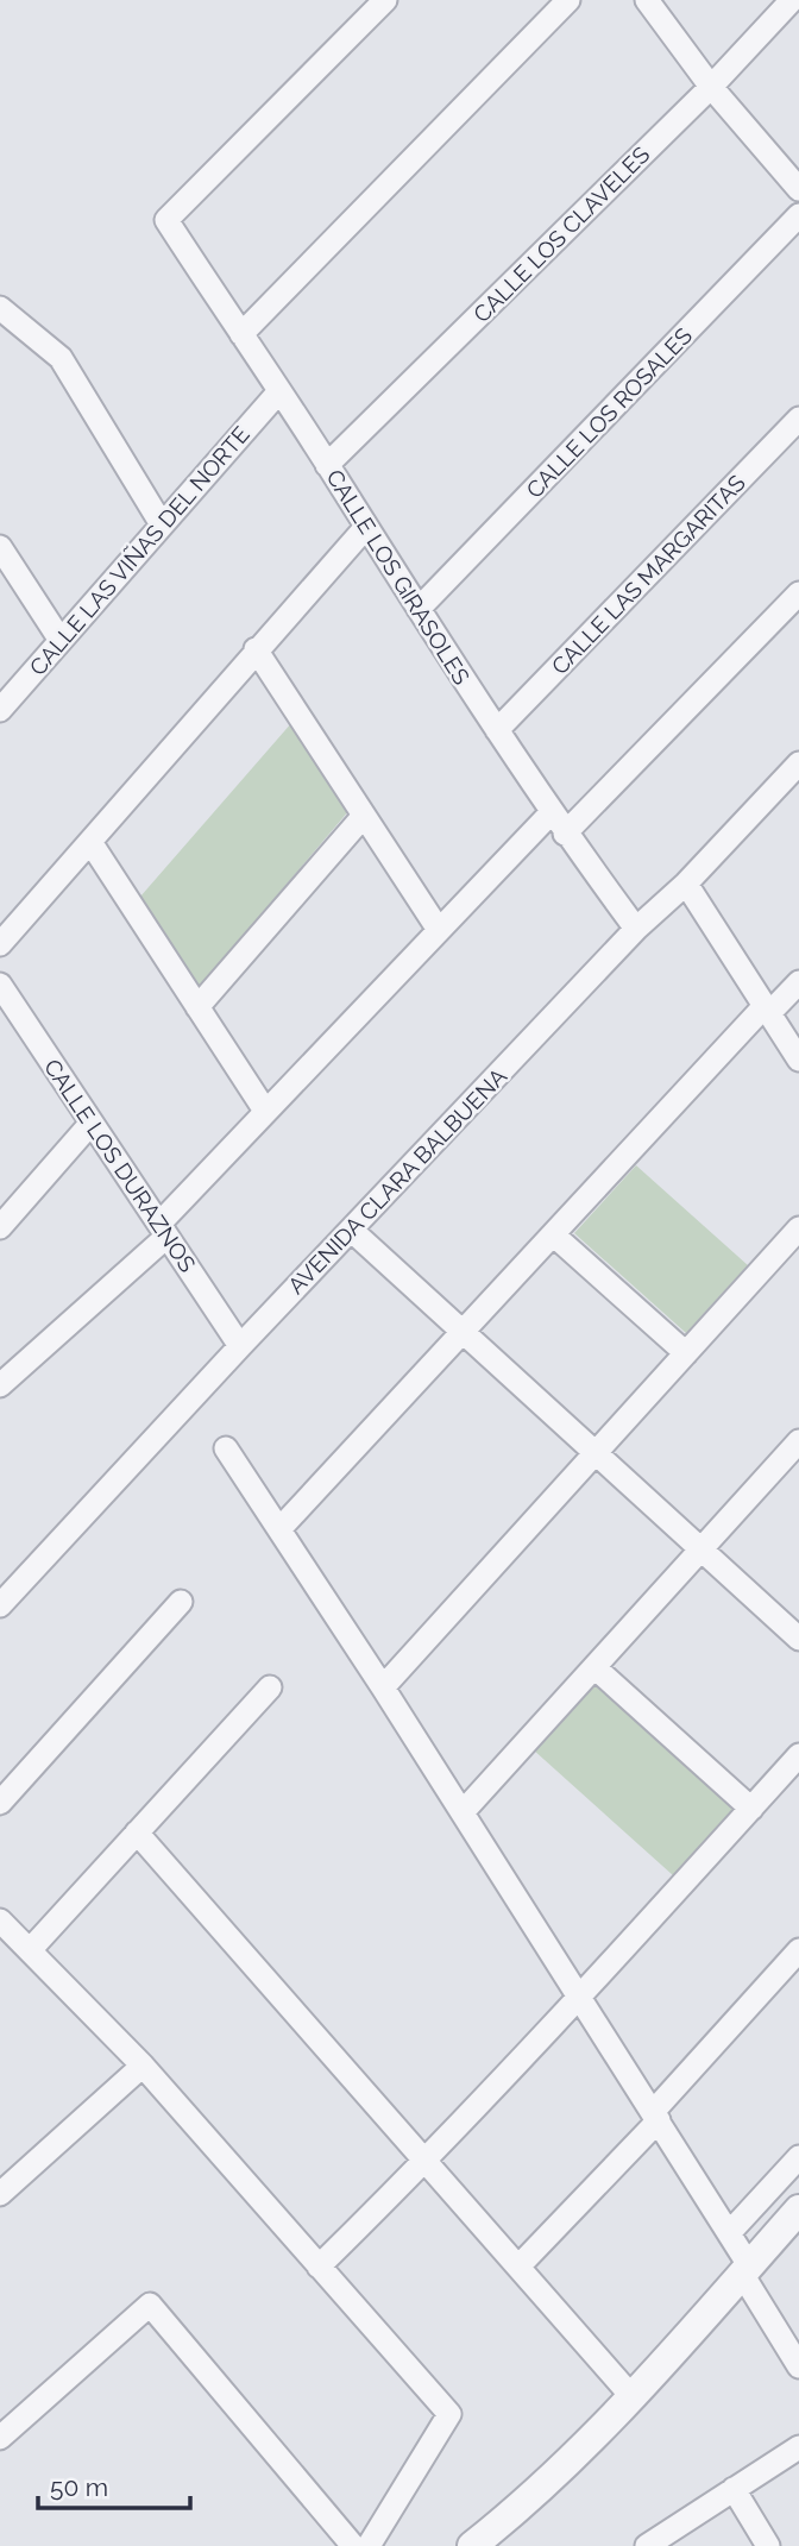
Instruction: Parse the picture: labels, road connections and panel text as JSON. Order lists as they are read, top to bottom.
{
  "streets": {
    "street": [
      "CALLE LOS CLAVELES",
      "CALLE LOS ROSALES",
      "CALLE LAS VIÑAS DEL NORTE",
      "CALLE LAS MARGARITAS",
      "CALLE LOS GIRASOLES",
      "CALLE LOS DURAZNOS",
      "AVENIDA CLARA BALBUENA"
    ]
  },
  "crossings": [
    ["CALLE LOS CLAVELES", "CALLE LOS GIRASOLES"],
    ["CALLE LOS ROSALES", "CALLE LOS GIRASOLES"],
    ["CALLE LAS VIÑAS DEL NORTE", "CALLE LOS GIRASOLES"],
    ["CALLE LAS MARGARITAS", "CALLE LOS GIRASOLES"],
    ["CALLE LOS GIRASOLES", "AVENIDA CLARA BALBUENA"],
    ["CALLE LOS DURAZNOS", "AVENIDA CLARA BALBUENA"]
  ],
  "scale_bar": "50 m"
}
